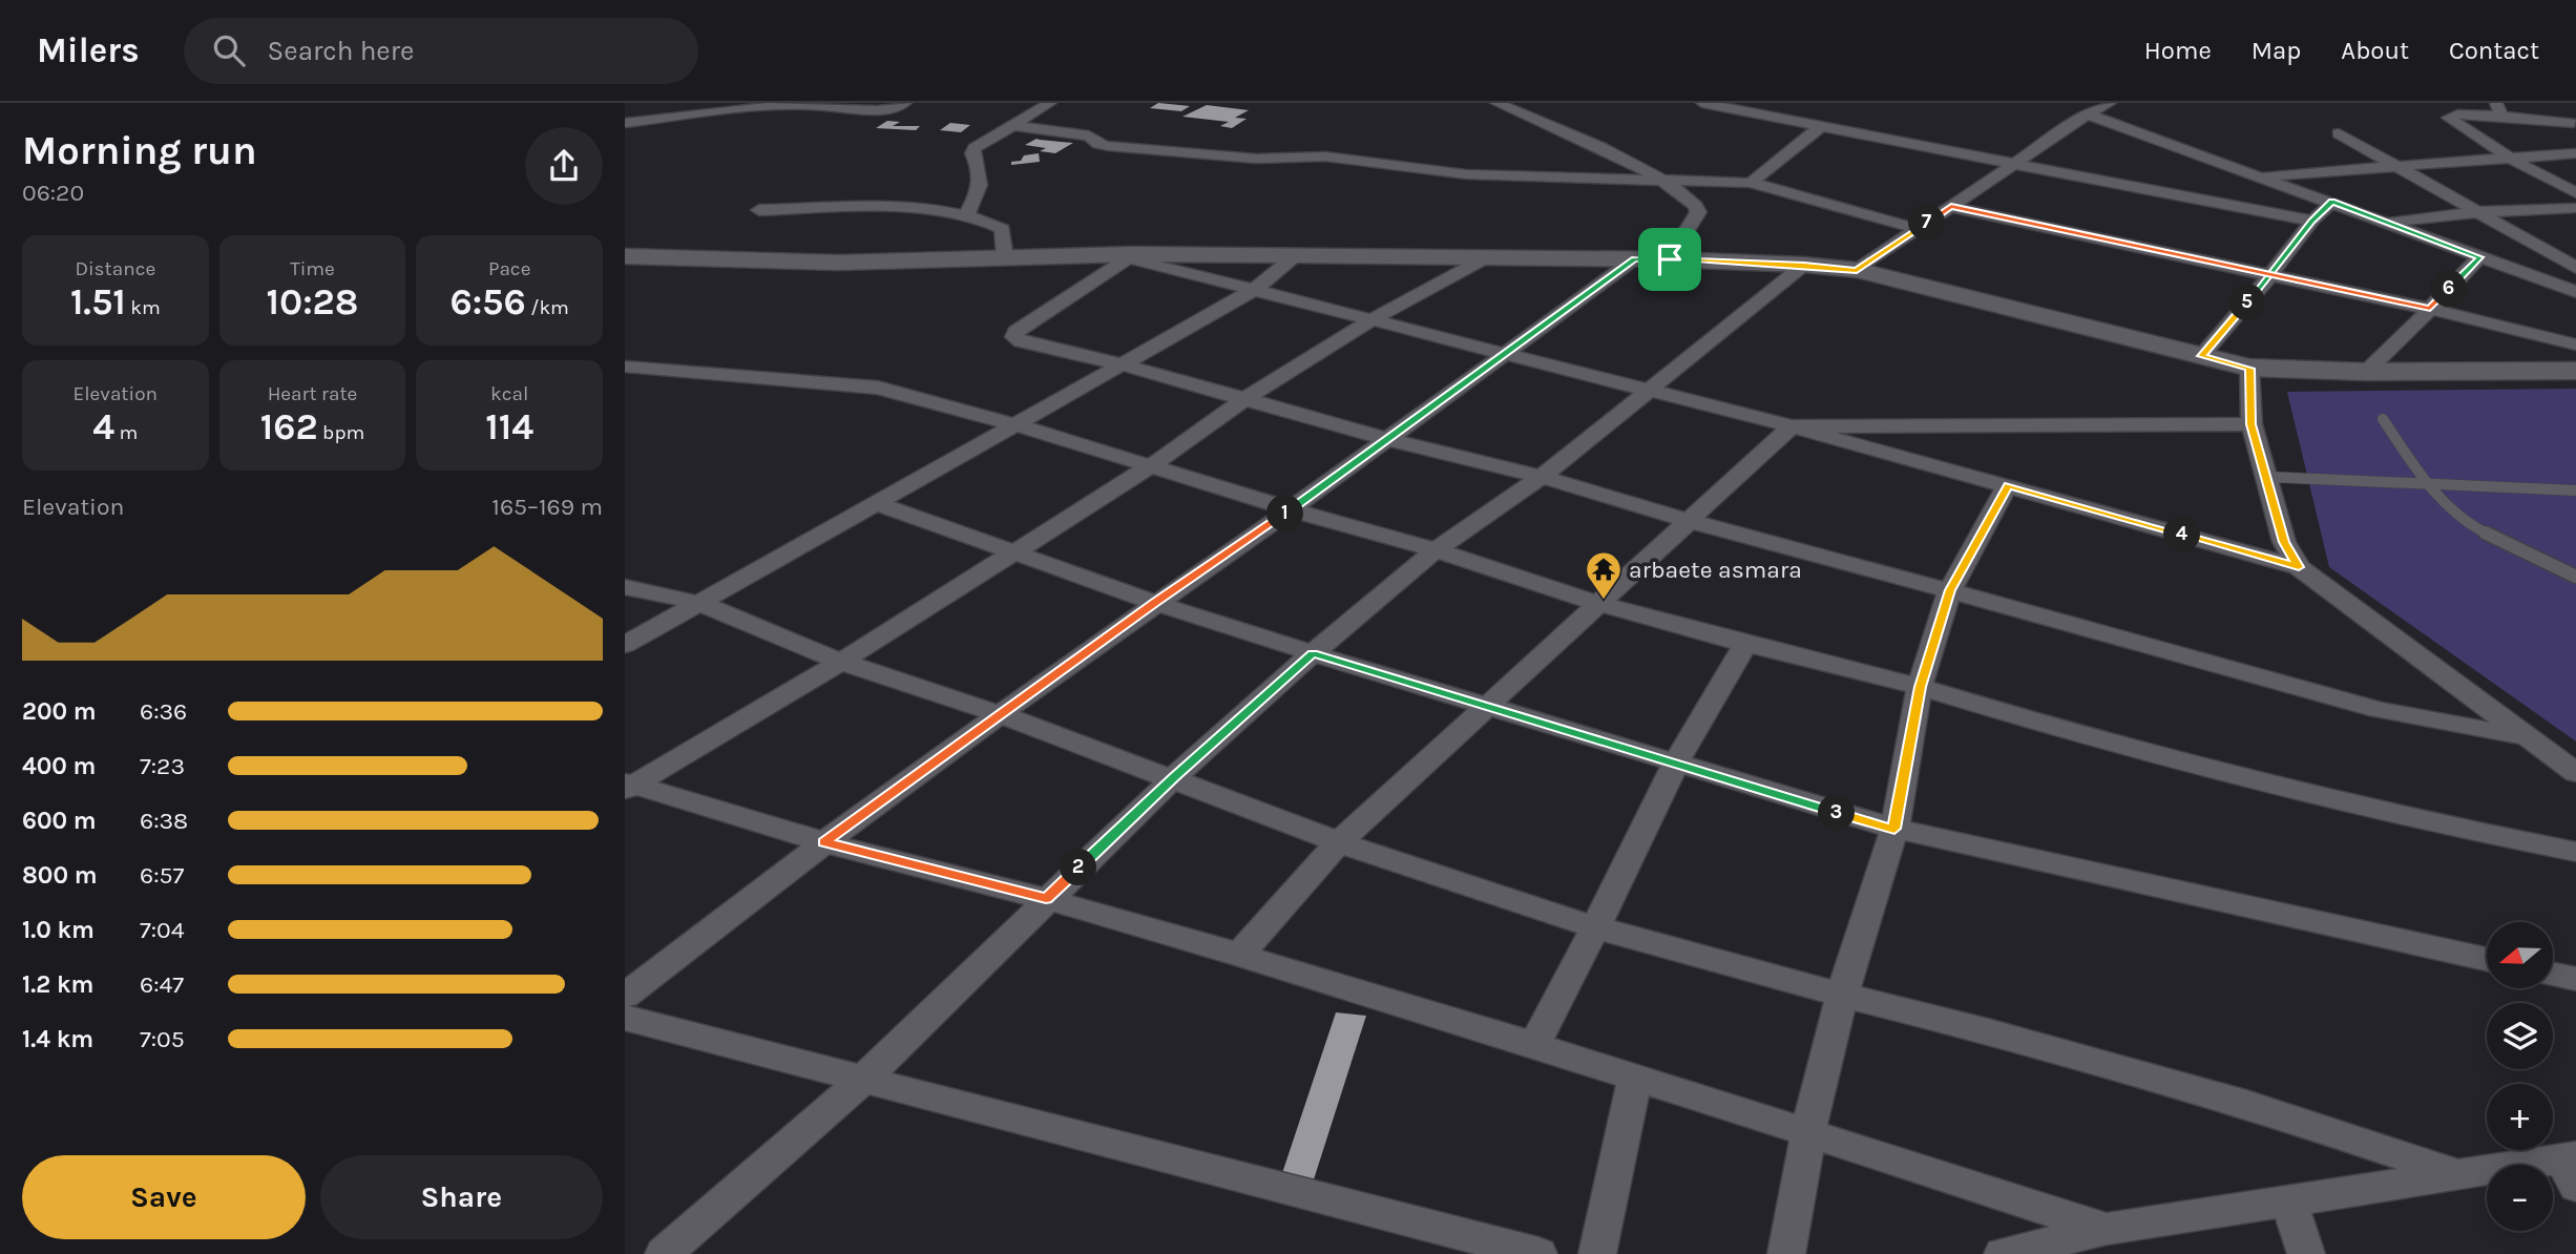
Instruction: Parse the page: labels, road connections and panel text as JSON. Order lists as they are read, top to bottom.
{
  "places": {
    "temple": ["arbaete asmara"]
  },
  "north": "left",
  "page": {
    "header": "Milers",
    "search": "Search here",
    "nav": [
      "Home",
      "Map",
      "About",
      "Contact"
    ],
    "heading": ["Morning run", "06:20"],
    "pins": [
      "7",
      "6",
      "5",
      "1",
      "4",
      "3",
      "2"
    ],
    "stats": [
      ["Distance", "1.51 km"],
      ["Time", "10:28"],
      ["Pace", "6:56 /km"],
      ["Elevation", "4 m"],
      ["Heart rate", "162 bpm"],
      ["kcal", "114"]
    ],
    "chart": ["Elevation", "165–169 m"],
    "list": [
      {
        "name": "200 m",
        "note": "6:36"
      },
      {
        "name": "400 m",
        "note": "7:23"
      },
      {
        "name": "600 m",
        "note": "6:38"
      },
      {
        "name": "800 m",
        "note": "6:57"
      },
      {
        "name": "1.0 km",
        "note": "7:04"
      },
      {
        "name": "1.2 km",
        "note": "6:47"
      },
      {
        "name": "1.4 km",
        "note": "7:05"
      }
    ],
    "map_buttons": ["+", "−"],
    "buttons": ["Save", "Share"]
  }
}
